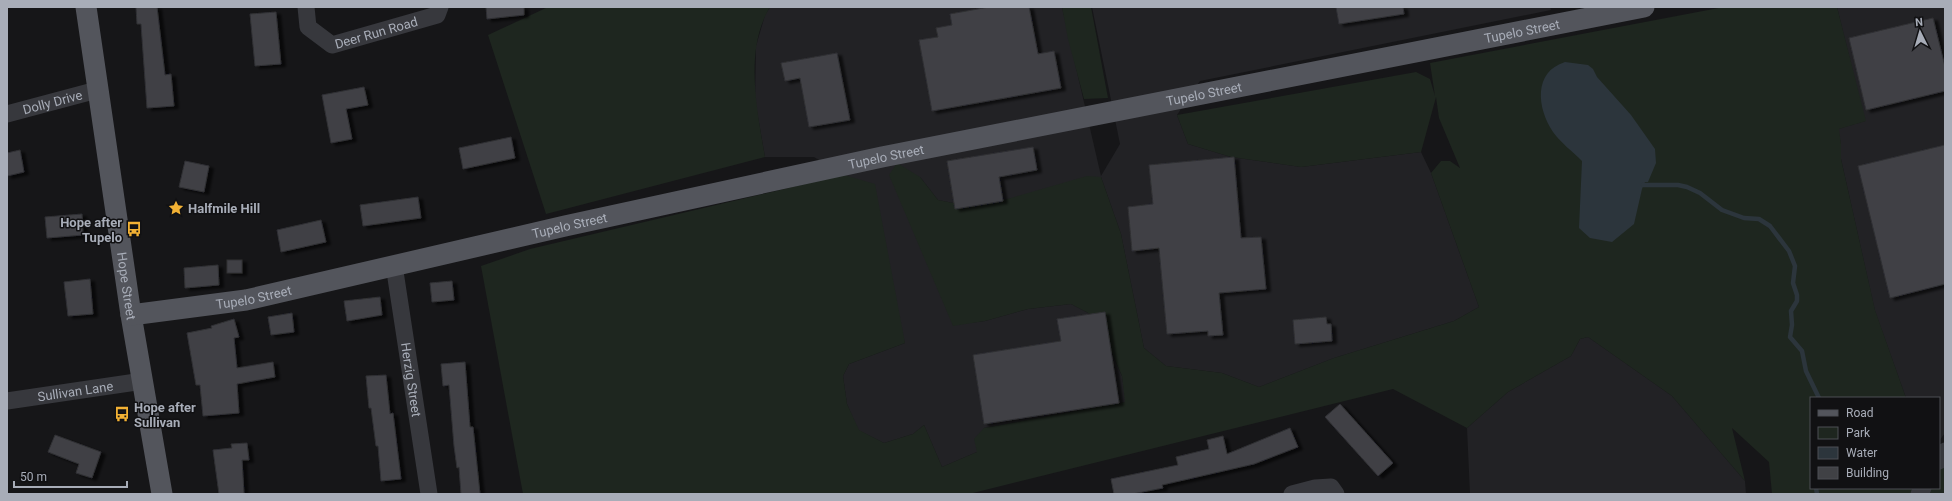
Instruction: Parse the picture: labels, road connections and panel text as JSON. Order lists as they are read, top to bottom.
{
  "streets": {
    "main road": ["Tupelo Street", "Hope Street"],
    "street": [
      "Deer Run Road",
      "Dolly Drive",
      "Herzig Street",
      "Sullivan Lane"
    ]
  },
  "crossings": [
    ["Tupelo Street", "Hope Street"],
    ["Tupelo Street", "Herzig Street"],
    ["Dolly Drive", "Hope Street"],
    ["Hope Street", "Sullivan Lane"]
  ],
  "places": {
    "place": ["Halfmile Hill"],
    "bus stop": ["Hope after Tupelo", "Hope after Sullivan"]
  },
  "legend": [
    "Road",
    "Park",
    "Water",
    "Building"
  ],
  "scale_bar": "50 m",
  "north": "top"
}
